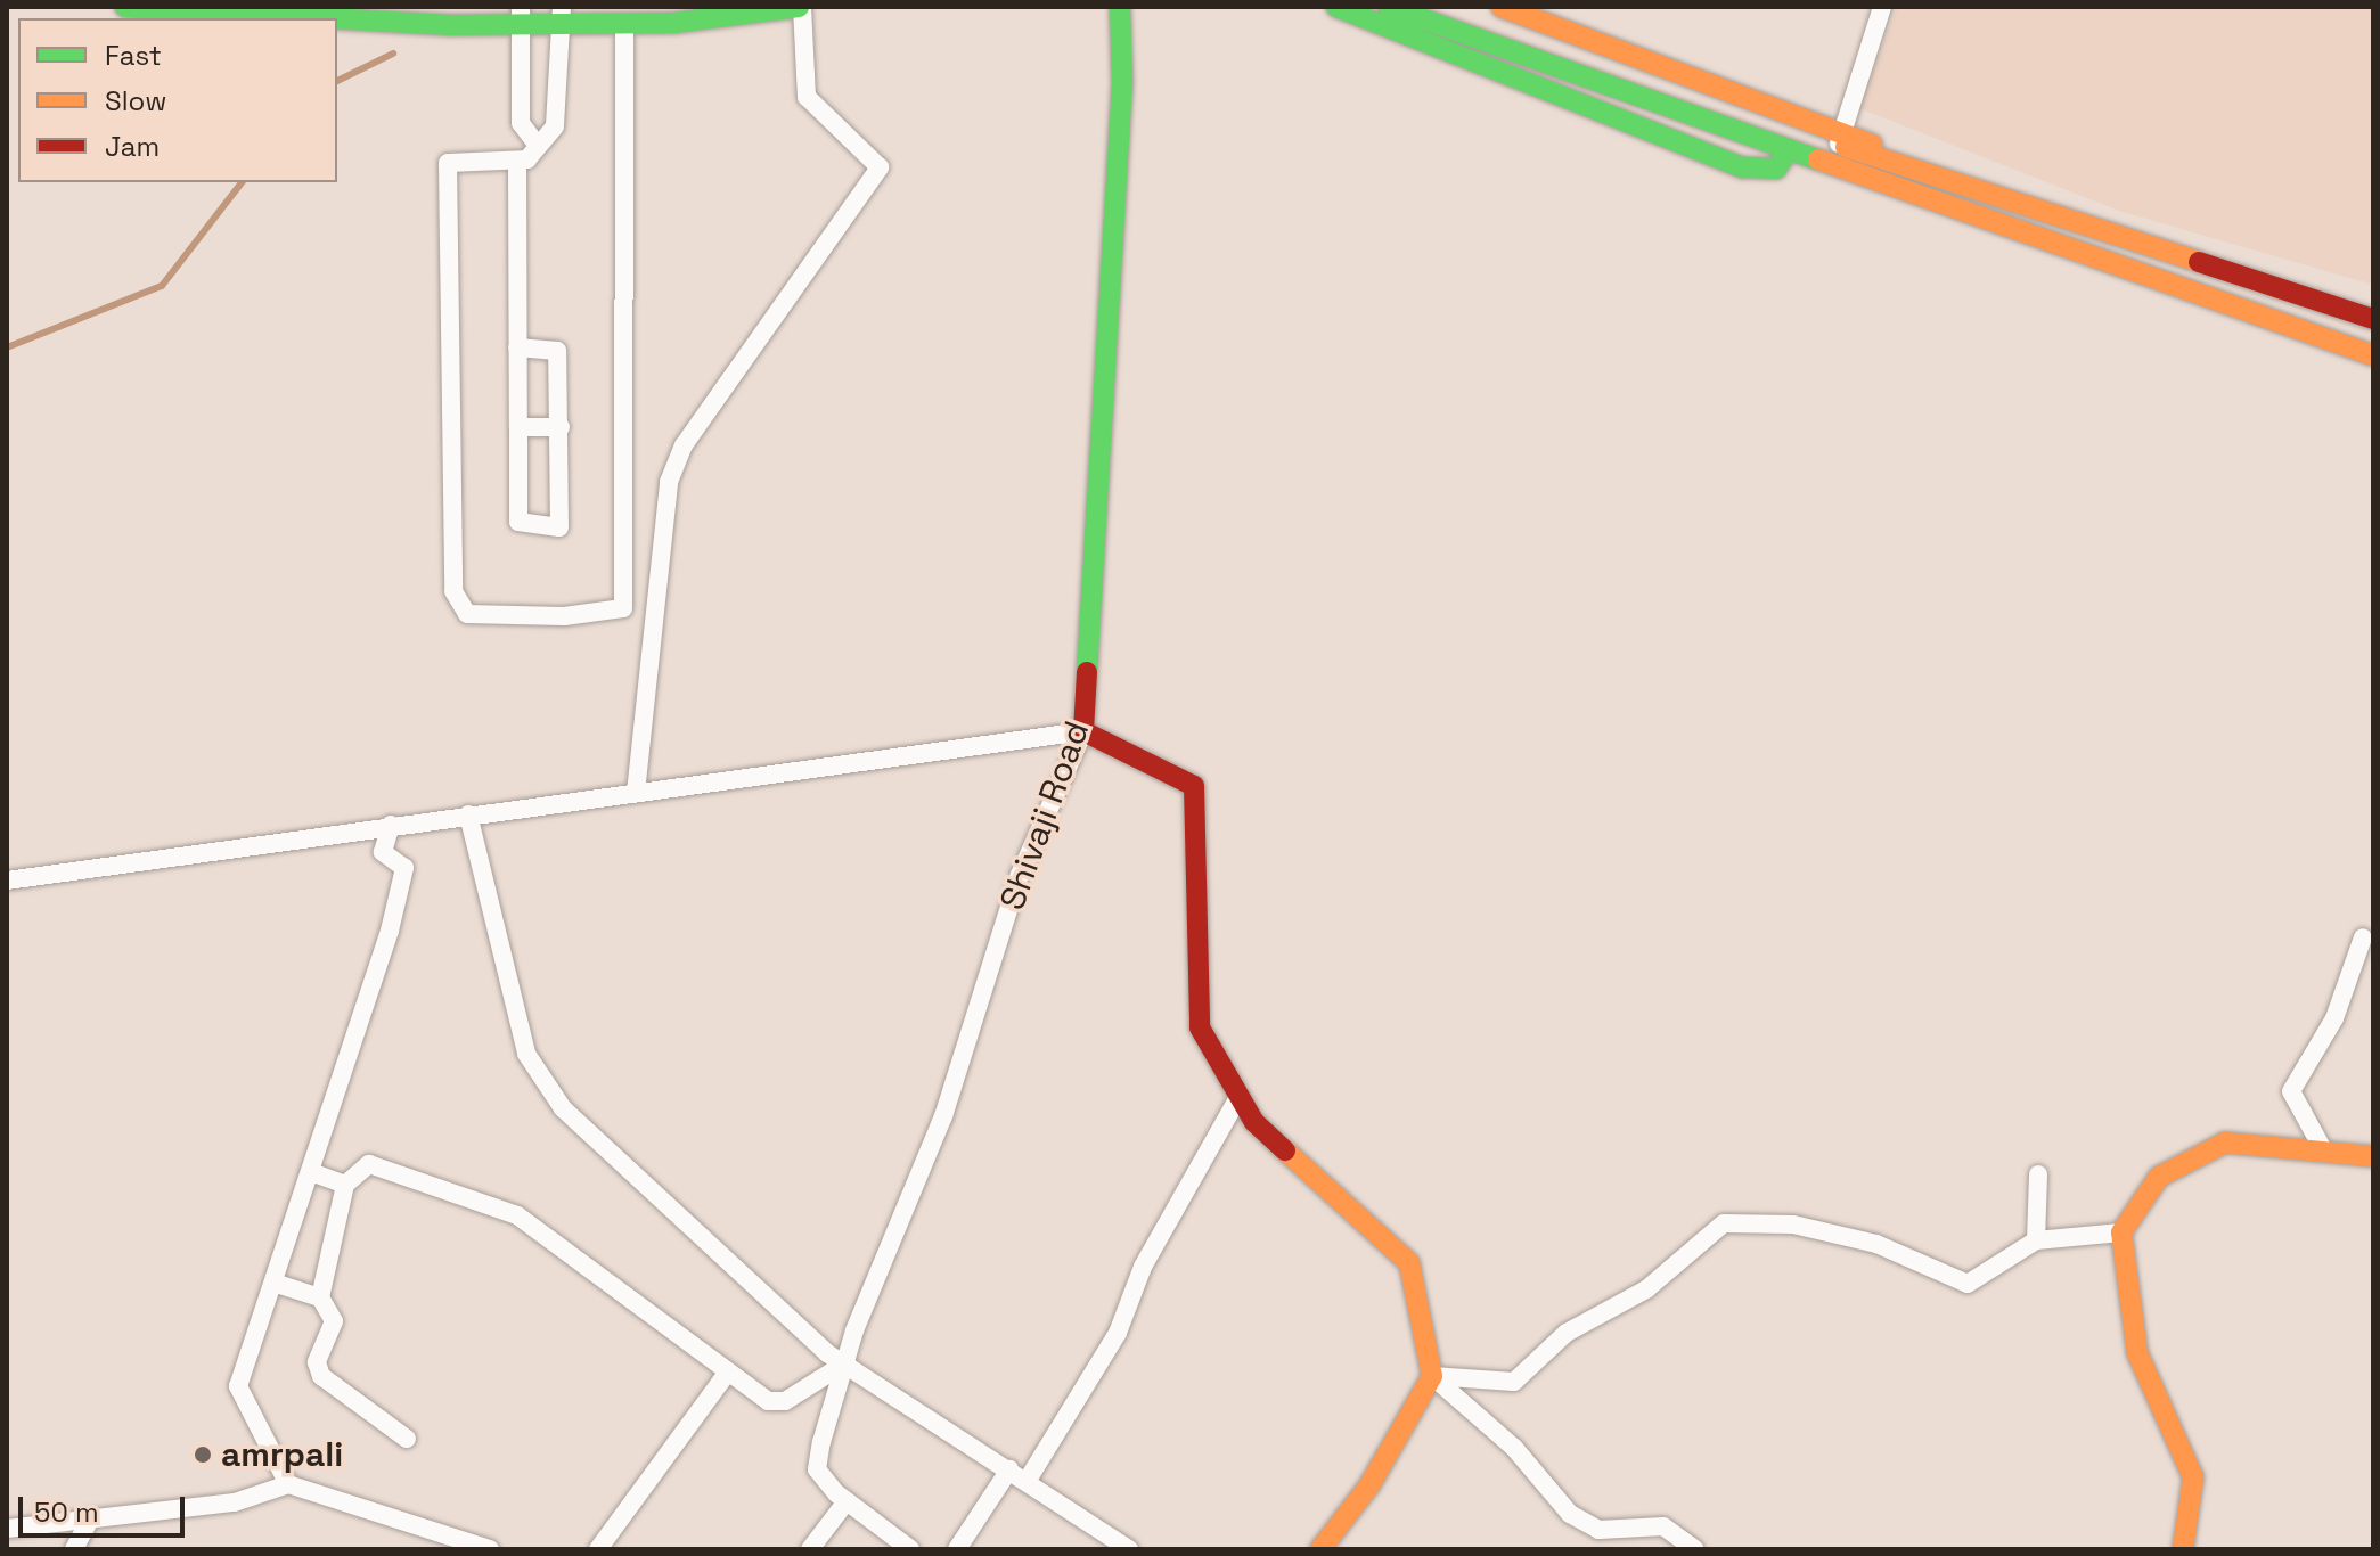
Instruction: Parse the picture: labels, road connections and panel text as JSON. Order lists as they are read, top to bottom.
{
  "streets": {
    "main road": ["Shivaji Road"]
  },
  "places": ["amrpali"],
  "legend": ["Fast", "Slow", "Jam"],
  "scale_bar": "50 m"
}
